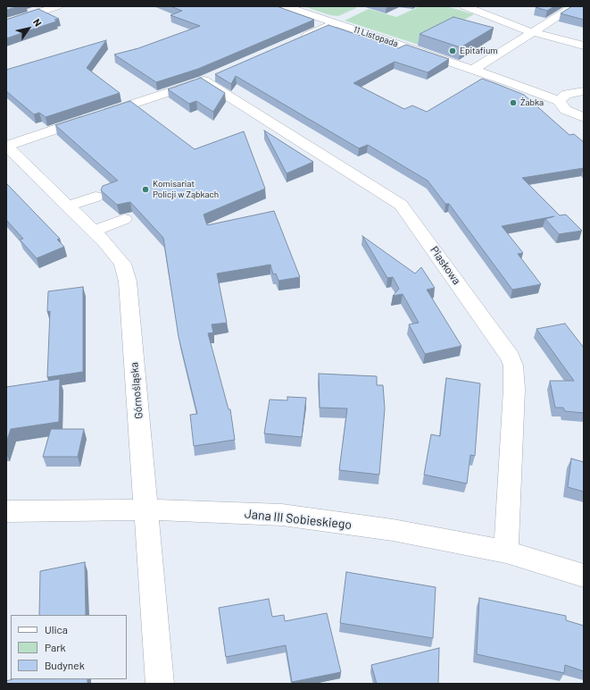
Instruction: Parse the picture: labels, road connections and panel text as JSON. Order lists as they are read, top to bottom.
{
  "streets": {
    "street": [
      "11 Listopada",
      "Piaskowa",
      "Górnośląska",
      "Jana III Sobieskiego"
    ]
  },
  "crossings": [
    ["Piaskowa", "Górnośląska"],
    ["Piaskowa", "Jana III Sobieskiego"],
    ["Górnośląska", "Jana III Sobieskiego"]
  ],
  "places": ["Epitafium", "Żabka", "Komisariat Policji w Ząbkach"],
  "legend": ["Ulica", "Park", "Budynek"],
  "north": "top right"
}
